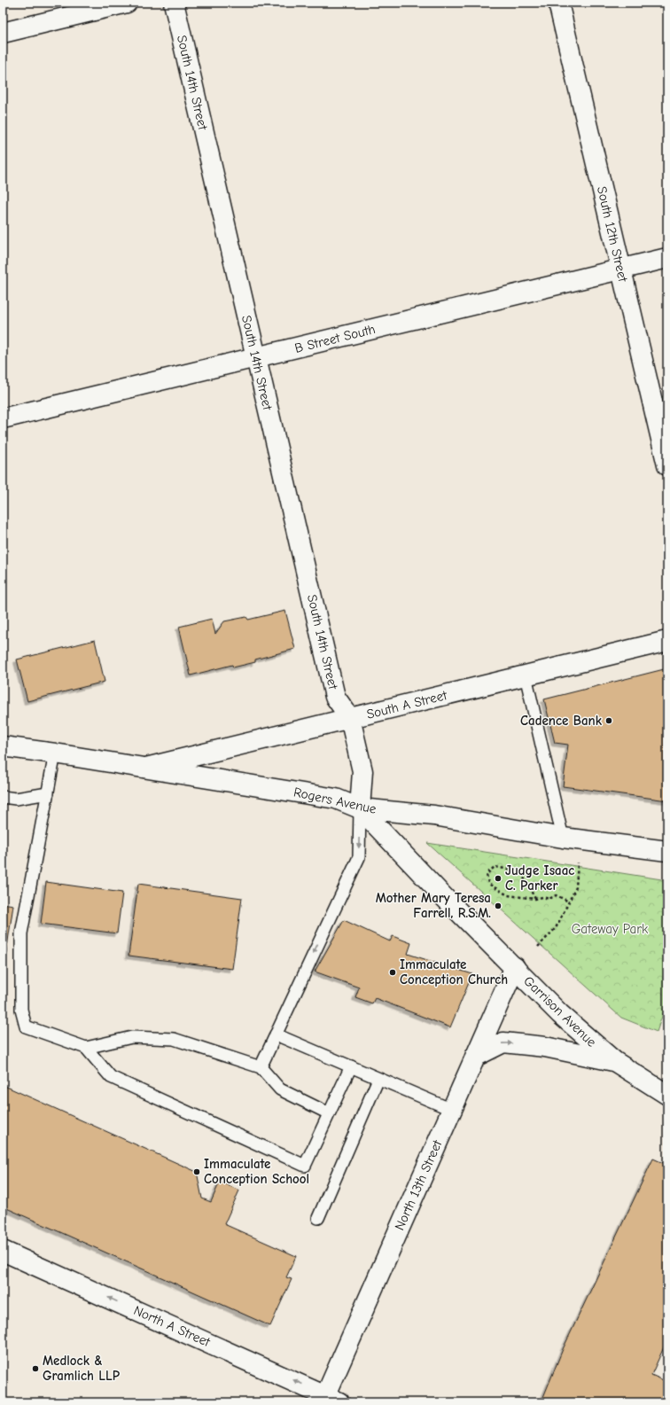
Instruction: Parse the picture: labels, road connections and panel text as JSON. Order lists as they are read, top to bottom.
{
  "streets": {
    "street": [
      "South 14th Street",
      "South 12th Street",
      "B Street South",
      "South A Street",
      "Rogers Avenue",
      "Garrison Avenue",
      "North 13th Street",
      "North A Street"
    ]
  },
  "crossings": [
    ["South 14th Street", "B Street South"],
    ["South 14th Street", "South A Street"],
    ["South 12th Street", "B Street South"],
    ["South A Street", "Rogers Avenue"],
    ["Rogers Avenue", "Garrison Avenue"],
    ["Garrison Avenue", "North 13th Street"],
    ["North 13th Street", "North A Street"]
  ],
  "one_way": ["North A Street"],
  "parks": ["Gateway Park"],
  "places": [
    "Cadence Bank",
    "Judge Isaac C. Parker",
    "Mother Mary Teresa Farrell, R.S.M.",
    "Immaculate Conception Church",
    "Immaculate Conception School",
    "Medlock & Gramlich LLP"
  ]
}
